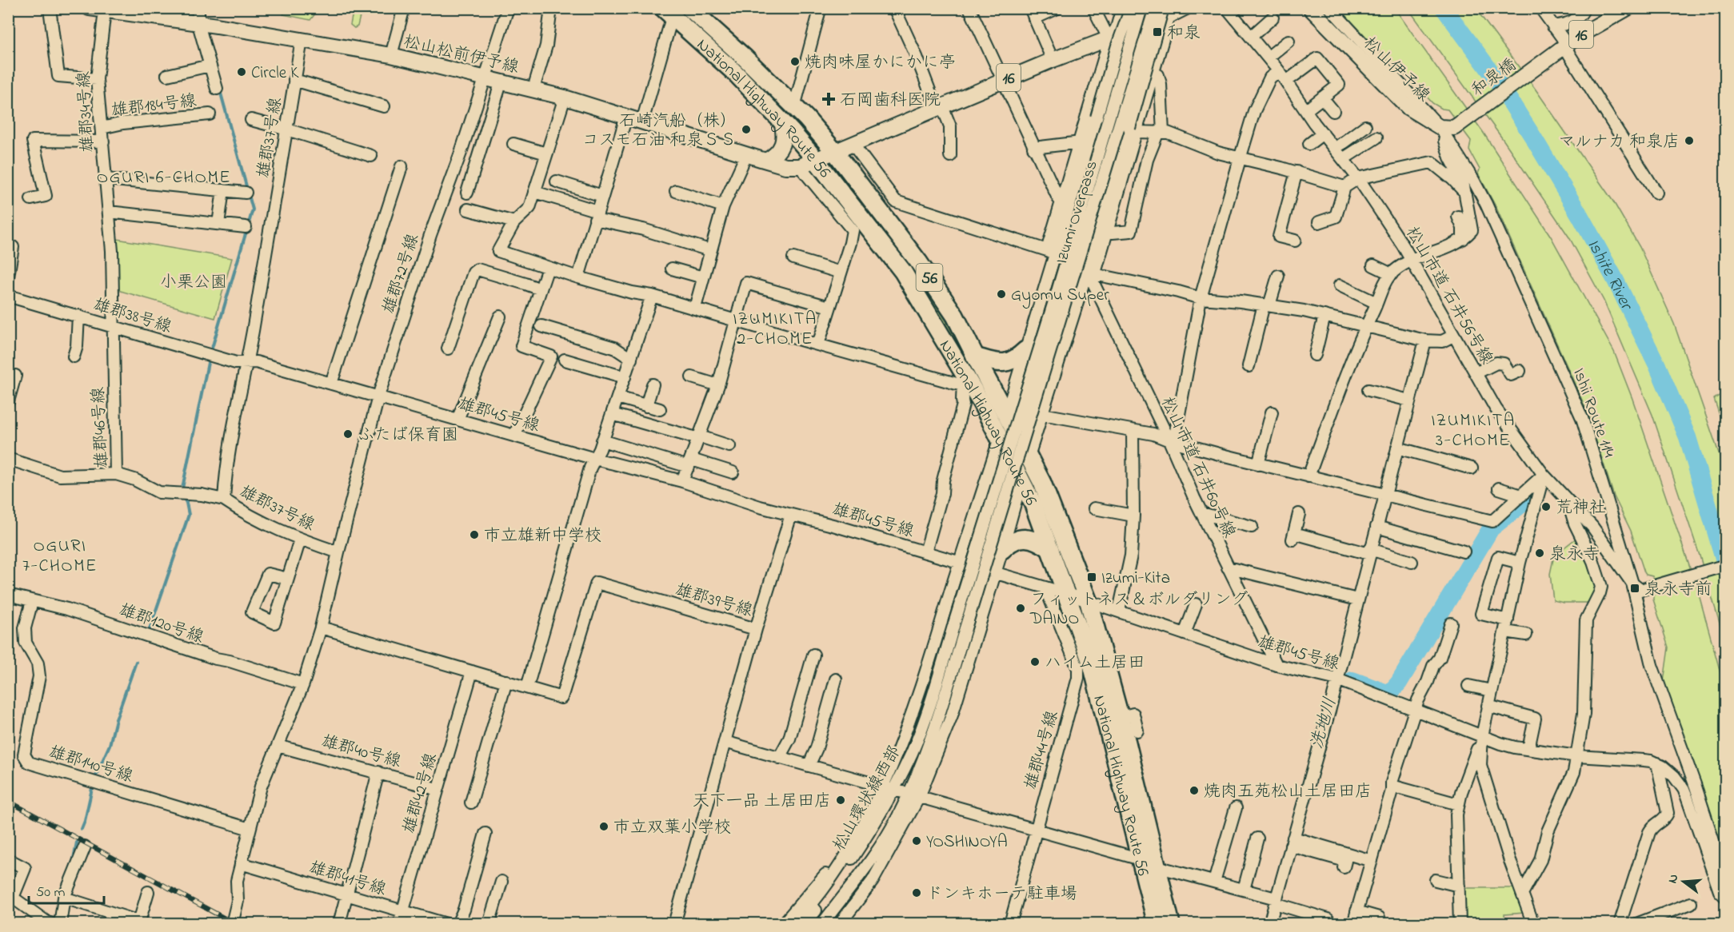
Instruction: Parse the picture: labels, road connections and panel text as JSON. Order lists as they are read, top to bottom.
{
  "streets": {
    "highway": ["National Highway Route 56", "56"],
    "main road": [
      "16",
      "松山松前伊予線",
      "松山伊予線",
      "和泉橋"
    ],
    "street": [
      "雄郡184号線",
      "雄郡34号線",
      "雄郡37号線",
      "Izumi Overpass",
      "雄郡72号線",
      "松山市道 石井56号線",
      "雄郡38号線",
      "Ishii Route 114",
      "雄郡45号線",
      "雄郡46号線",
      "松山市道 石井60号線",
      "雄郡39号線",
      "雄郡120号線",
      "雄郡44号線",
      "雄郡40号線",
      "雄郡140号線",
      "雄郡42号線",
      "松山環状線西部",
      "雄郡41号線"
    ]
  },
  "crossings": [
    ["16", "松山松前伊予線"],
    ["16", "和泉橋"],
    ["16", "National Highway Route 56"],
    ["松山松前伊予線", "National Highway Route 56"],
    ["松山松前伊予線", "雄郡34号線"],
    ["松山松前伊予線", "雄郡37号線"],
    ["松山松前伊予線", "雄郡72号線"],
    ["松山伊予線", "和泉橋"],
    ["松山伊予線", "Ishii Route 114"],
    ["和泉橋", "Ishii Route 114"],
    ["雄郡184号線", "雄郡34号線"],
    ["National Highway Route 56", "雄郡45号線"],
    ["雄郡34号線", "雄郡38号線"],
    ["雄郡34号線", "雄郡46号線"],
    ["雄郡37号線", "雄郡72号線"],
    ["雄郡37号線", "雄郡38号線"],
    ["雄郡37号線", "雄郡45号線"],
    ["雄郡37号線", "雄郡46号線"],
    ["Izumi Overpass", "松山環状線西部"],
    ["雄郡72号線", "雄郡45号線"],
    ["松山市道 石井56号線", "Ishii Route 114"],
    ["雄郡38号線", "雄郡45号線"],
    ["雄郡38号線", "雄郡46号線"],
    ["雄郡45号線", "松山市道 石井60号線"],
    ["雄郡45号線", "雄郡44号線"],
    ["雄郡39号線", "雄郡42号線"],
    ["雄郡120号線", "雄郡140号線"],
    ["雄郡40号線", "雄郡42号線"],
    ["雄郡42号線", "雄郡41号線"]
  ],
  "districts": [
    "OGURI 6-CHOME",
    "IZUMIKITA 2-CHOME",
    "IZUMIKITA 3-CHOME",
    "OGURI 7-CHOME"
  ],
  "water": ["Ishite River", "洗地川"],
  "parks": ["小栗公園"],
  "places": {
    "transit": ["和泉", "Izumi-Kita", "泉永寺前"],
    "other": [
      "焼肉味屋かにかに亭",
      "Circle K",
      "石崎汽船（株） コスモ石油 和泉ＳＳ",
      "マルナカ 和泉店",
      "Gyomu Super",
      "ふたば保育園",
      "荒神社",
      "市立雄新中学校",
      "泉永寺",
      "フィットネス＆ボルダリング DAINO",
      "ハイム土居田",
      "焼肉五苑松山土居田店",
      "天下一品 土居田店",
      "市立双葉小学校",
      "YOSHINOYA",
      "ドンキホーテ駐車場"
    ],
    "health": ["石岡歯科医院"]
  },
  "scale_bar": "50 m",
  "north": "left"
}
